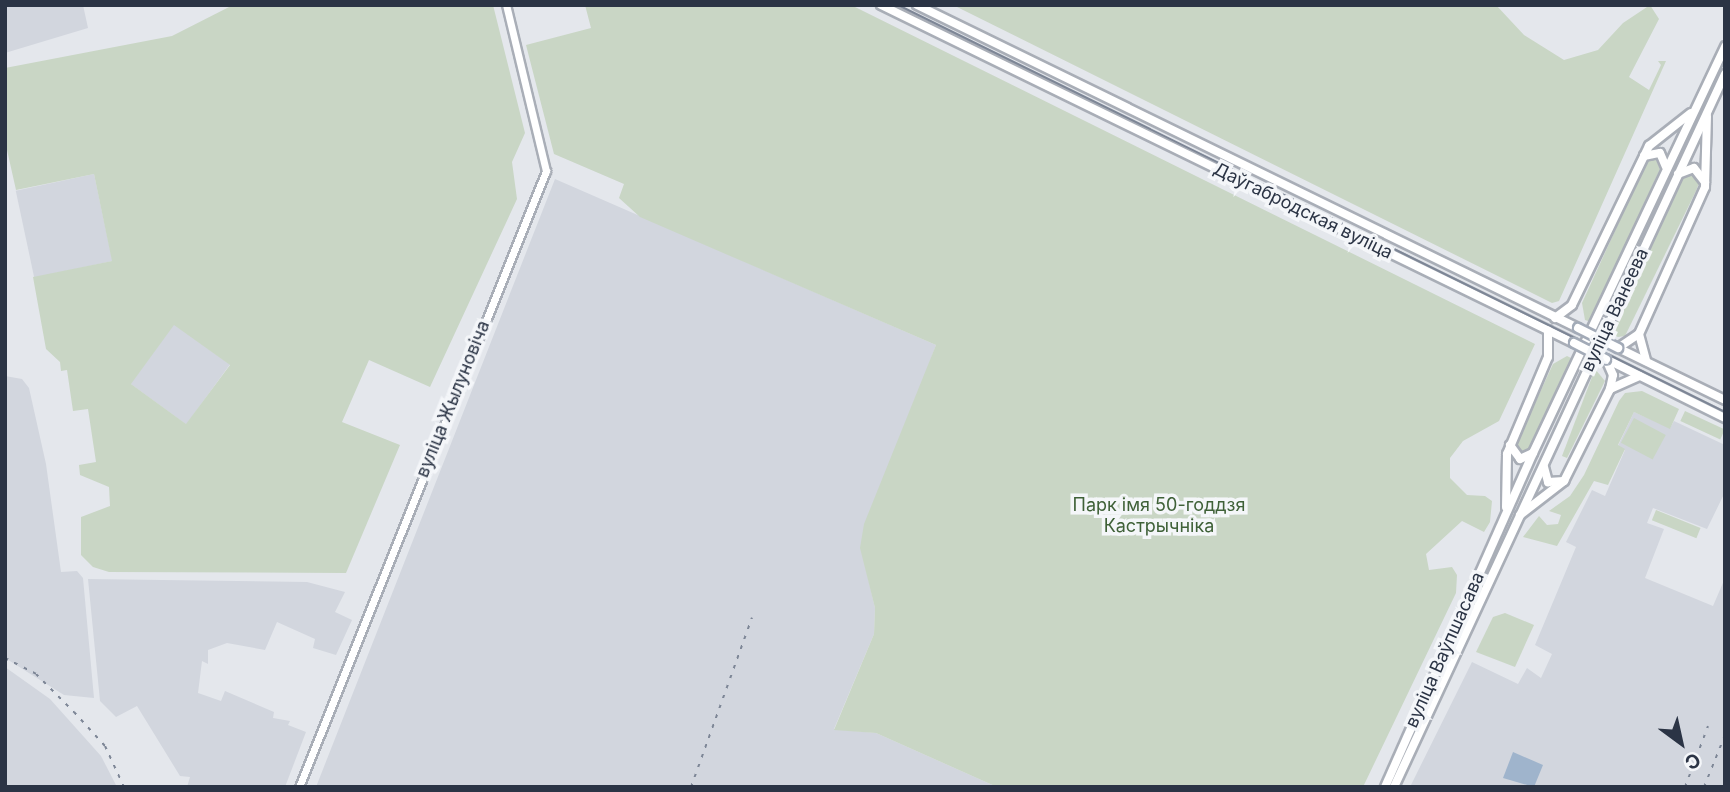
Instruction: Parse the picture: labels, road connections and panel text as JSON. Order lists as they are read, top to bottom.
{
  "streets": {
    "main road": ["Даўгабродская вуліца", "вуліца Ванеева", "вуліца Ваўпшасава"],
    "street": ["вуліца Жылуновіча"]
  },
  "crossings": [
    ["вуліца Ванеева", "вуліца Ваўпшасава"]
  ],
  "parks": ["Парк імя 50-годдзя Кастрычніка"],
  "north": "bottom right"
}
